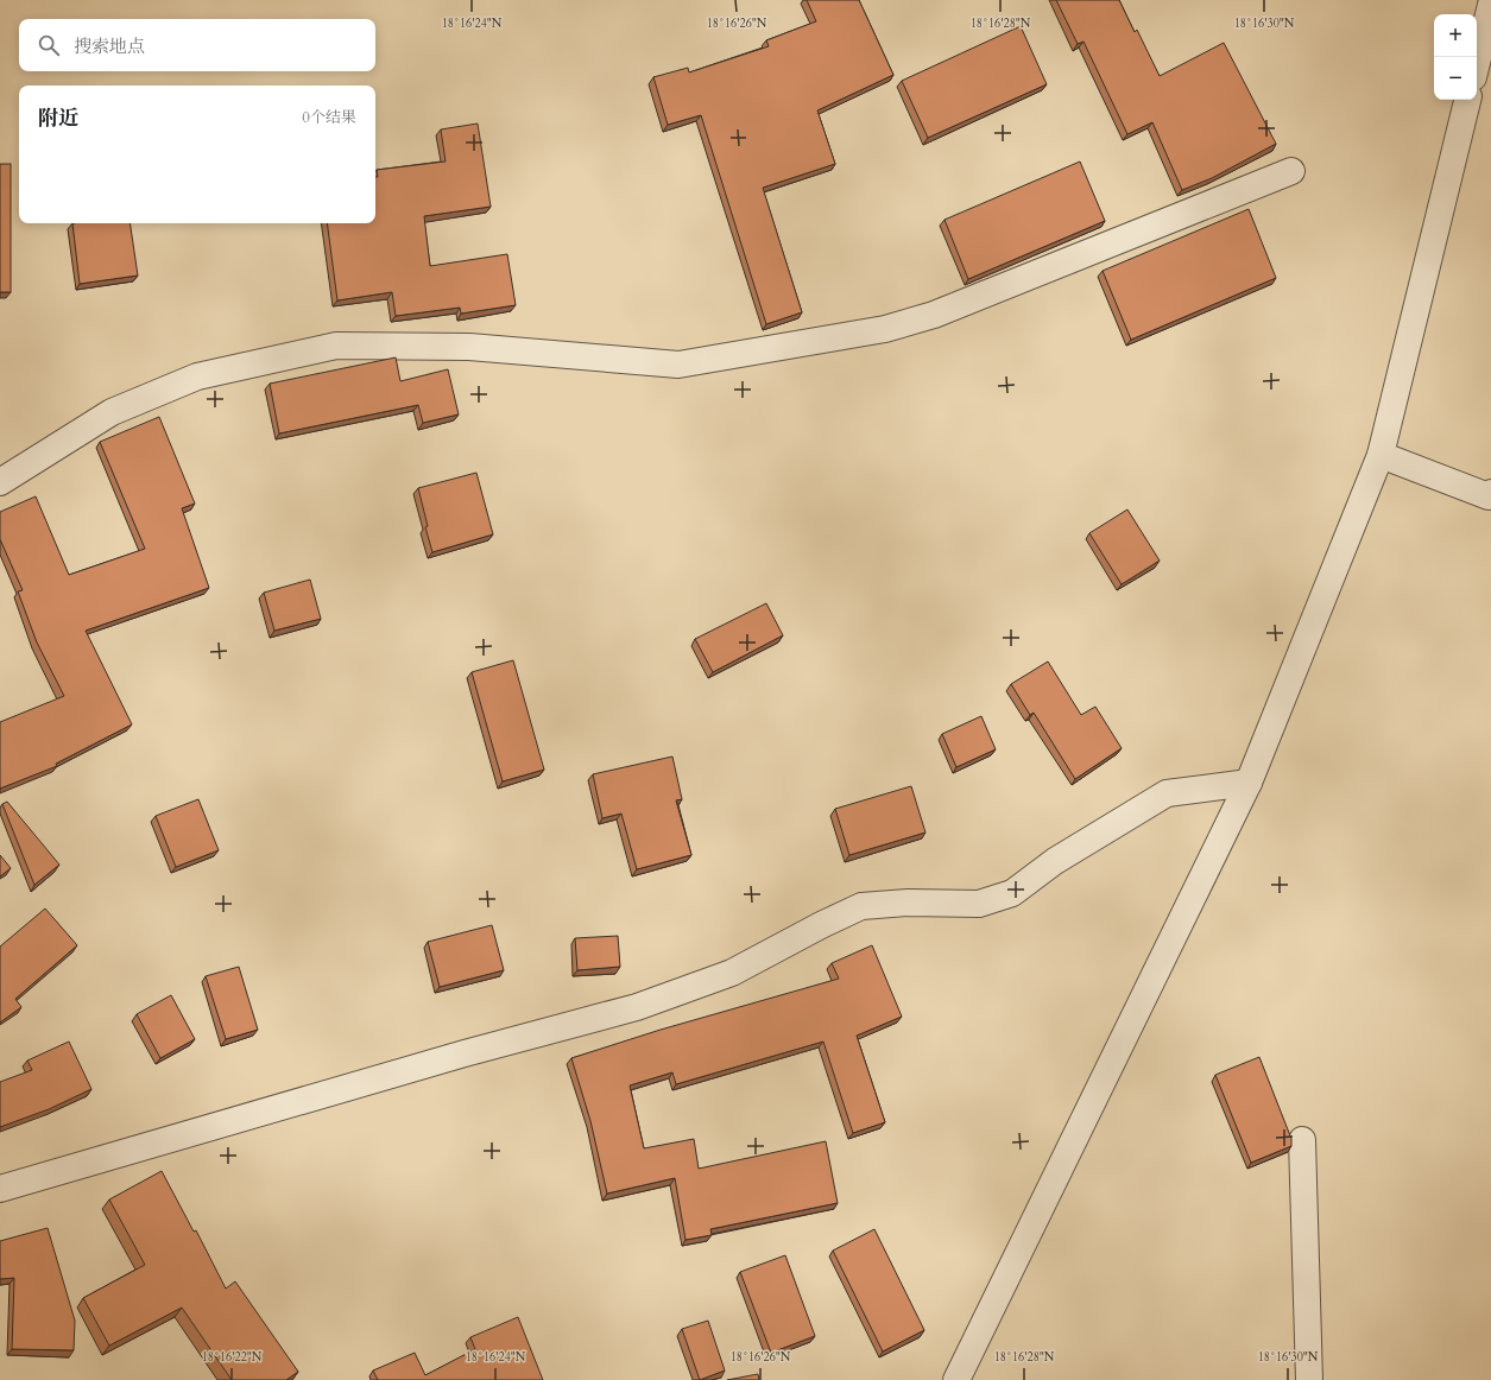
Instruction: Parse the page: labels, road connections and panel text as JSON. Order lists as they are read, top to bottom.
{
  "page": {
    "map_buttons": ["+", "−"],
    "search": "搜索地点",
    "heading": ["附近", "0个结果"]
  },
  "coordinates": [
    "18°16'24\"N",
    "18°16'26\"N",
    "18°16'28\"N",
    "18°16'30\"N",
    "18°16'22\"N"
  ]
}
